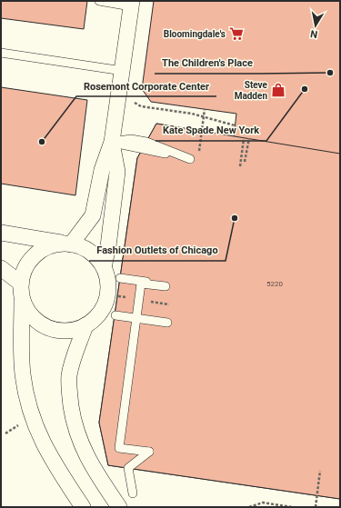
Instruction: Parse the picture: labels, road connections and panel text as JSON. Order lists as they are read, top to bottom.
{
  "places": {
    "supermarket": ["Bloomingdale's"],
    "other": [
      "The Children's Place",
      "Kate Spade New York",
      "Rosemont Corporate Center",
      "Fashion Outlets of Chicago"
    ],
    "shop": ["Steve Madden"]
  },
  "house_numbers": ["5220"],
  "north": "bottom"
}
